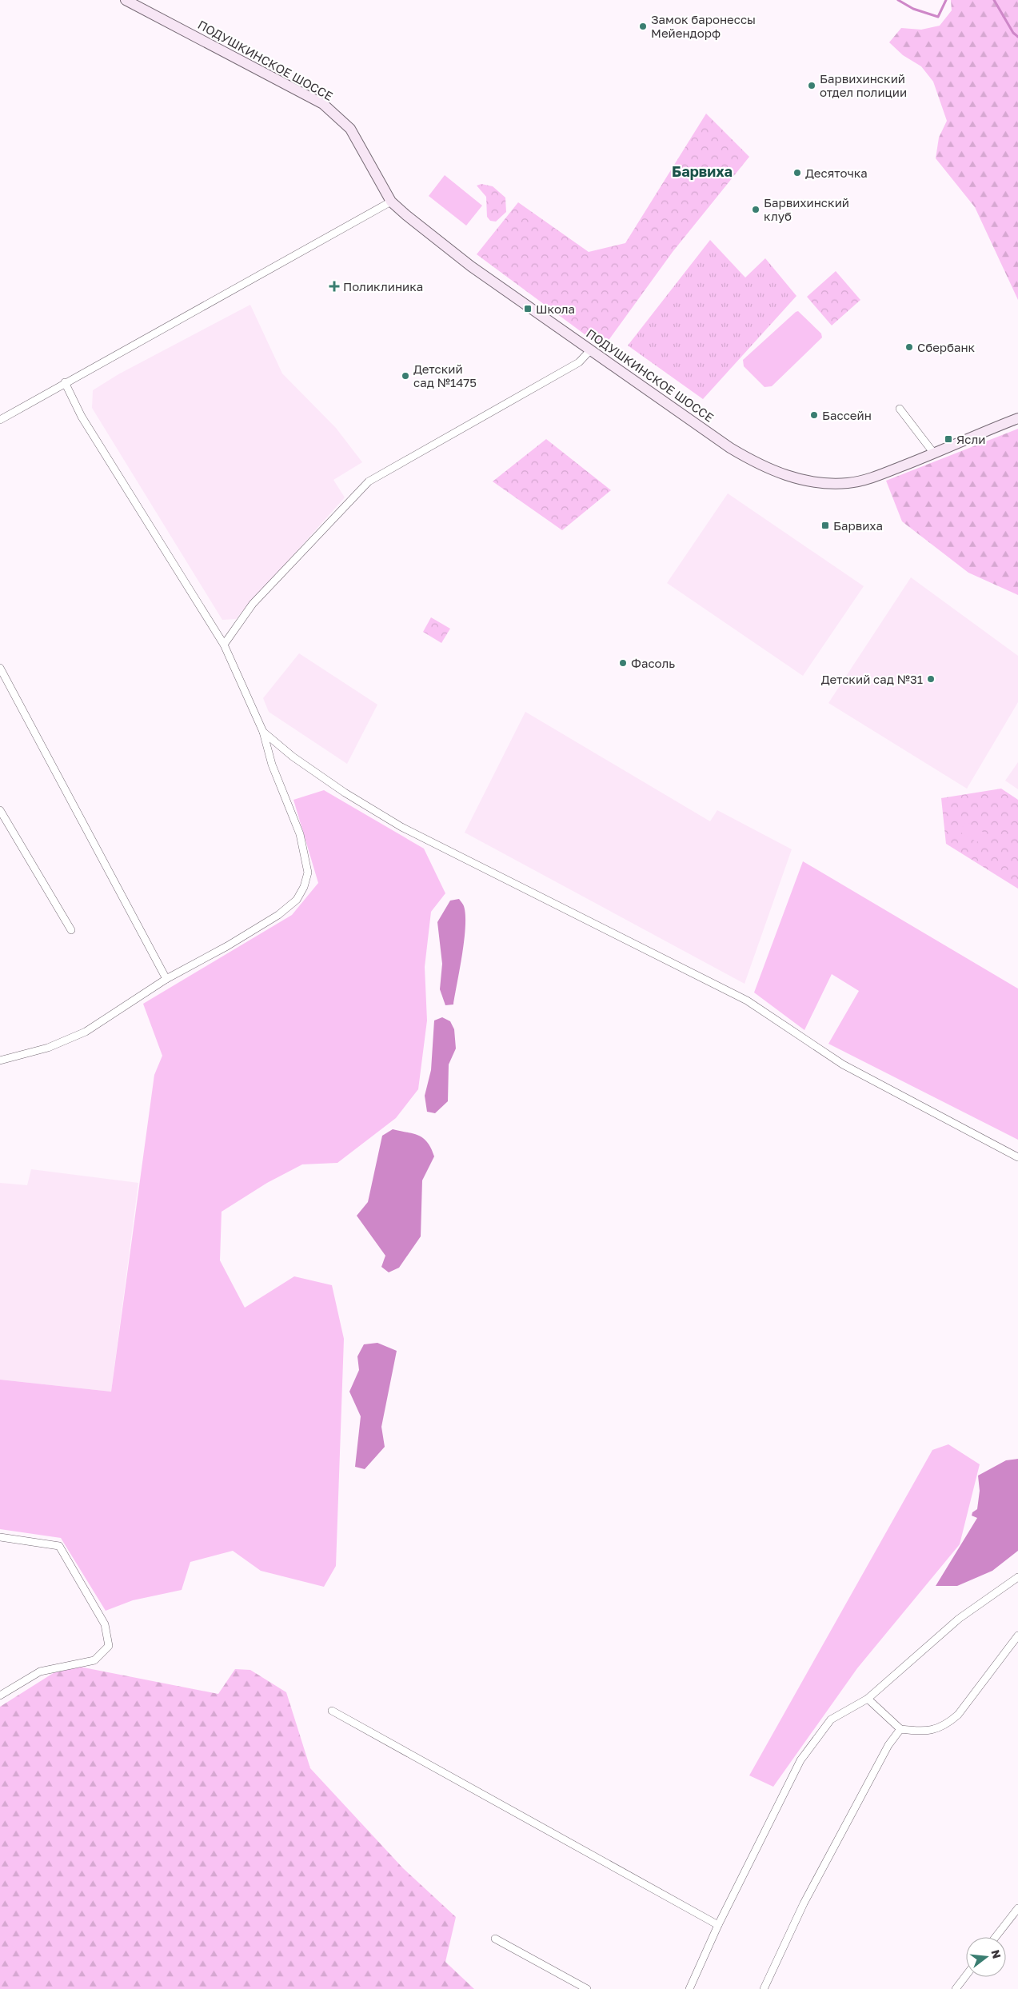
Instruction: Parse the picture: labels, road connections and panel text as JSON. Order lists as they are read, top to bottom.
{
  "streets": {
    "main road": ["ПОДУШКИНСКОЕ ШОССЕ"]
  },
  "districts": ["Барвиха"],
  "places": {
    "other": [
      "Замок баронессы Мейендорф",
      "Барвихинский отдел полиции",
      "Десяточка",
      "Барвихинский клуб",
      "Сбербанк",
      "Детский сад №1475",
      "Бассейн",
      "Фасоль",
      "Детский сад №31"
    ],
    "health": ["Поликлиника"],
    "transit": ["Школа", "Ясли", "Барвиха"]
  },
  "north": "right"
}
